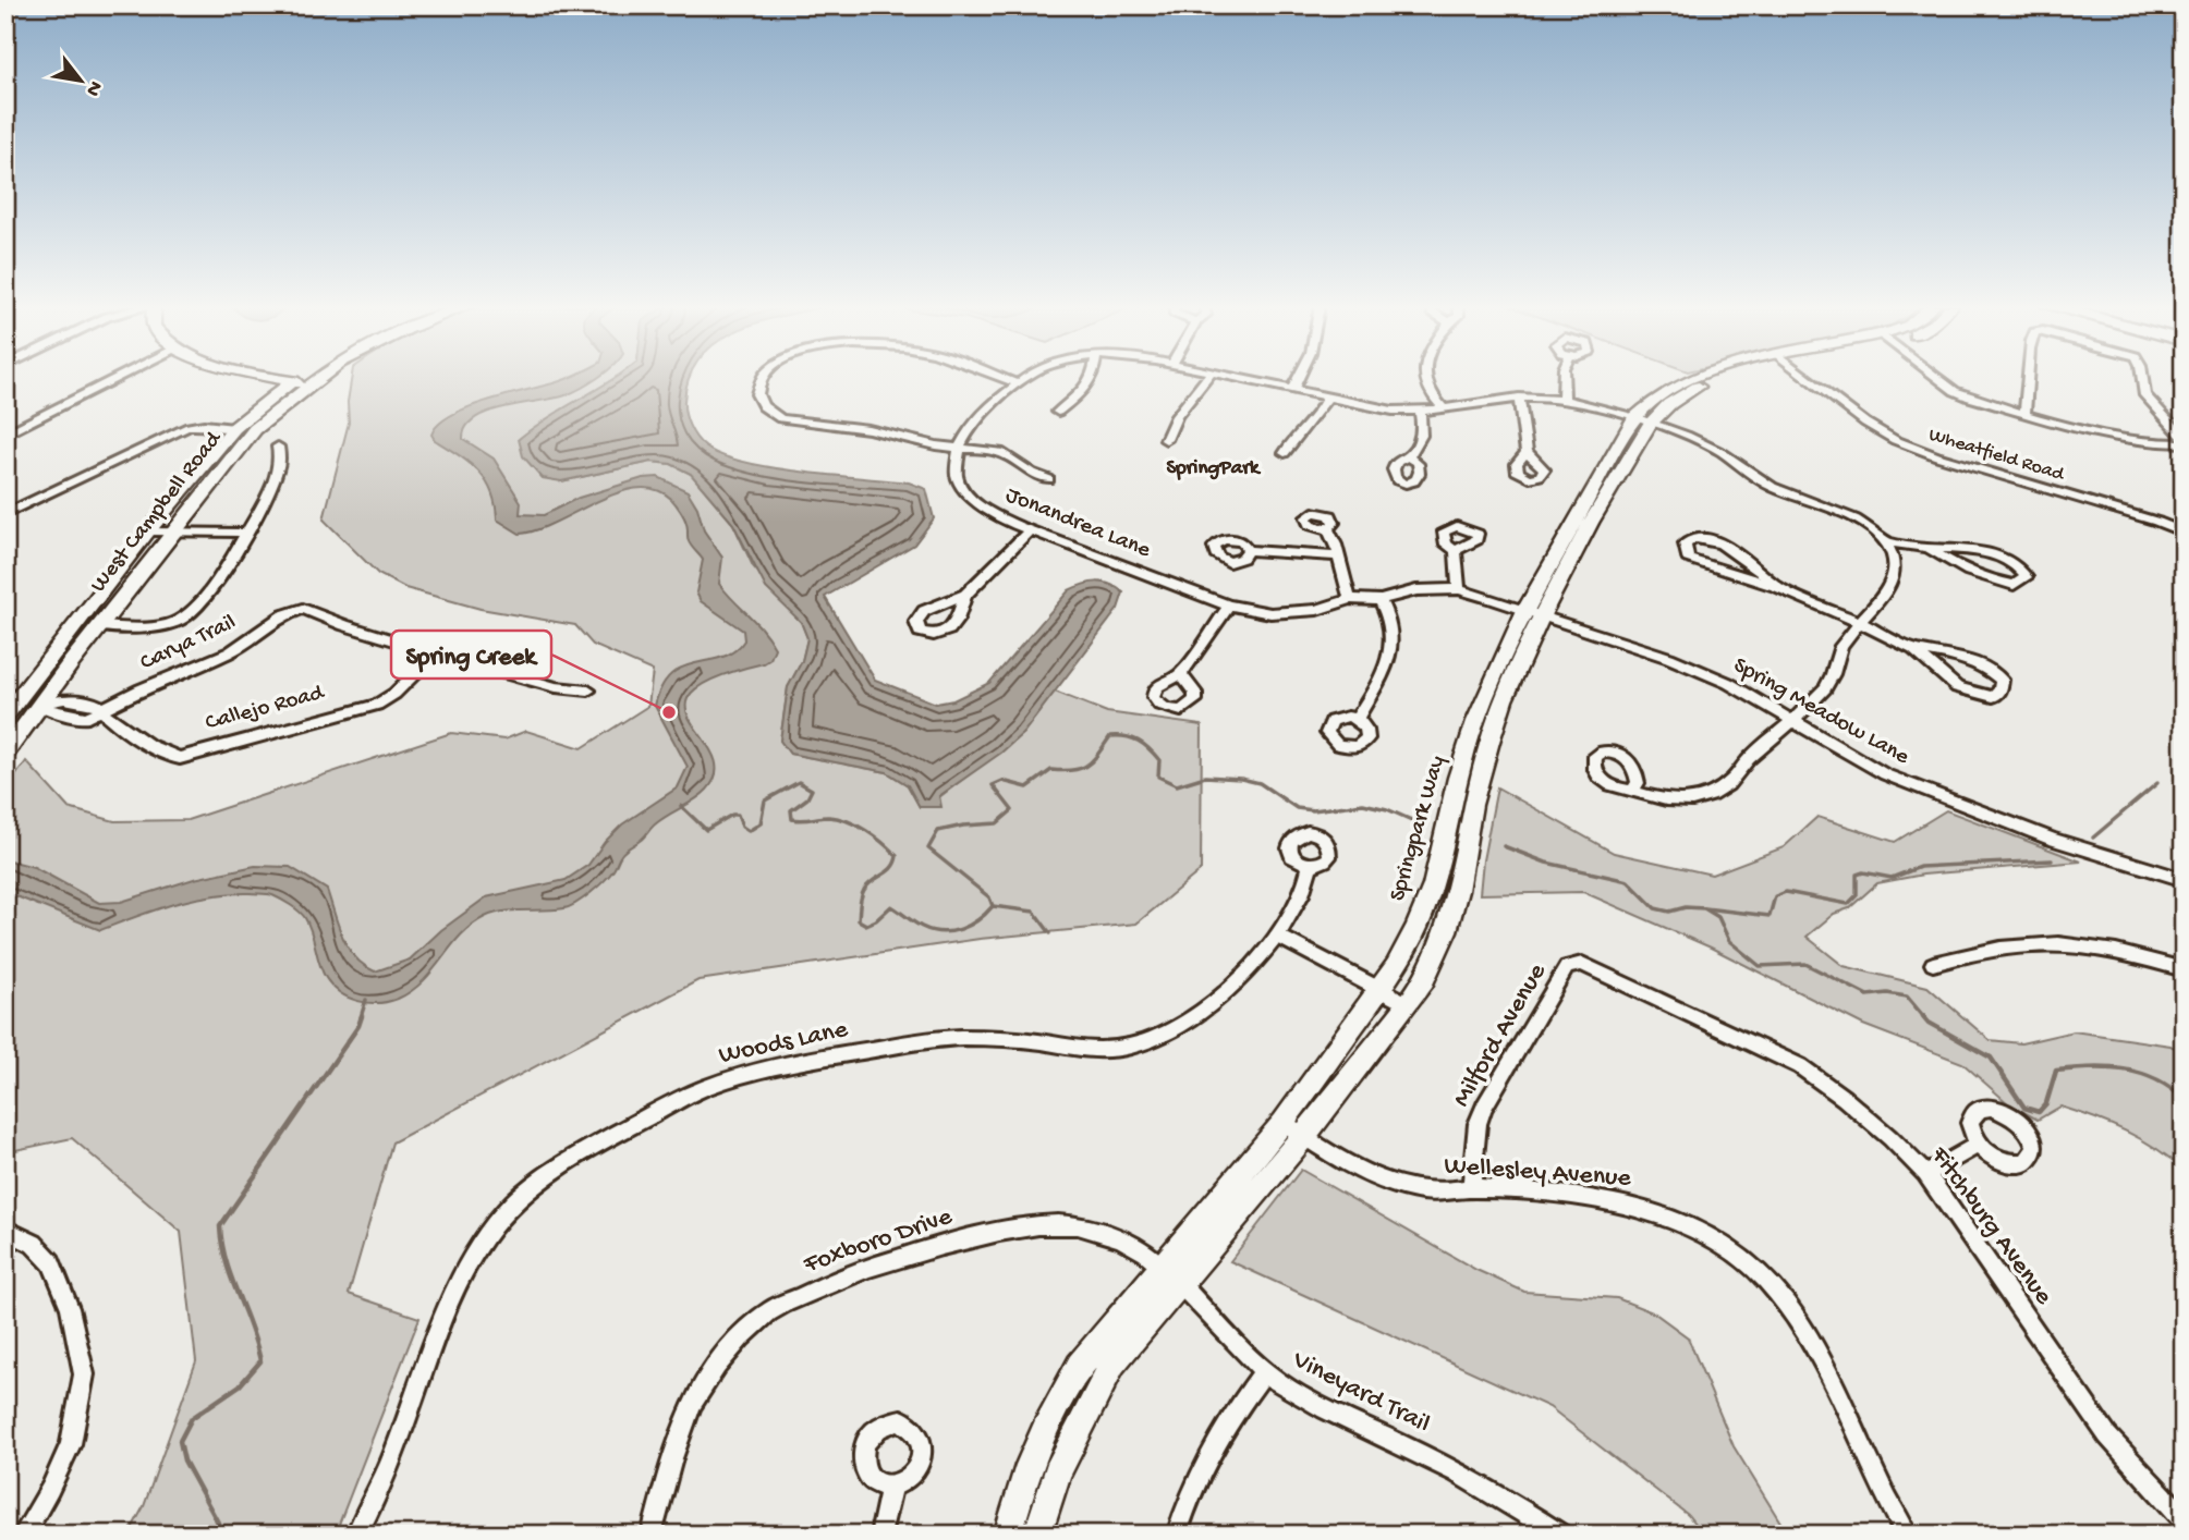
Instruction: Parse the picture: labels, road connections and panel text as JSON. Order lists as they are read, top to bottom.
{
  "streets": {
    "street": [
      "Wheatfield Road",
      "West Campbell Road",
      "Jonandrea Lane",
      "Carya Trail",
      "Callejo Road",
      "Spring Meadow Lane",
      "Springpark Way",
      "Milford Avenue",
      "Woods Lane",
      "Wellesley Avenue",
      "Fitchburg Avenue",
      "Foxboro Drive",
      "Vineyard Trail"
    ]
  },
  "crossings": [
    ["Jonandrea Lane", "Spring Meadow Lane"],
    ["Jonandrea Lane", "Springpark Way"],
    ["Carya Trail", "Callejo Road"],
    ["Spring Meadow Lane", "Springpark Way"],
    ["Springpark Way", "Wellesley Avenue"],
    ["Springpark Way", "Foxboro Drive"],
    ["Springpark Way", "Vineyard Trail"],
    ["Milford Avenue", "Wellesley Avenue"],
    ["Milford Avenue", "Fitchburg Avenue"],
    ["Foxboro Drive", "Vineyard Trail"]
  ],
  "districts": ["SpringPark"],
  "places": ["Spring Creek"],
  "north": "bottom right"
}
